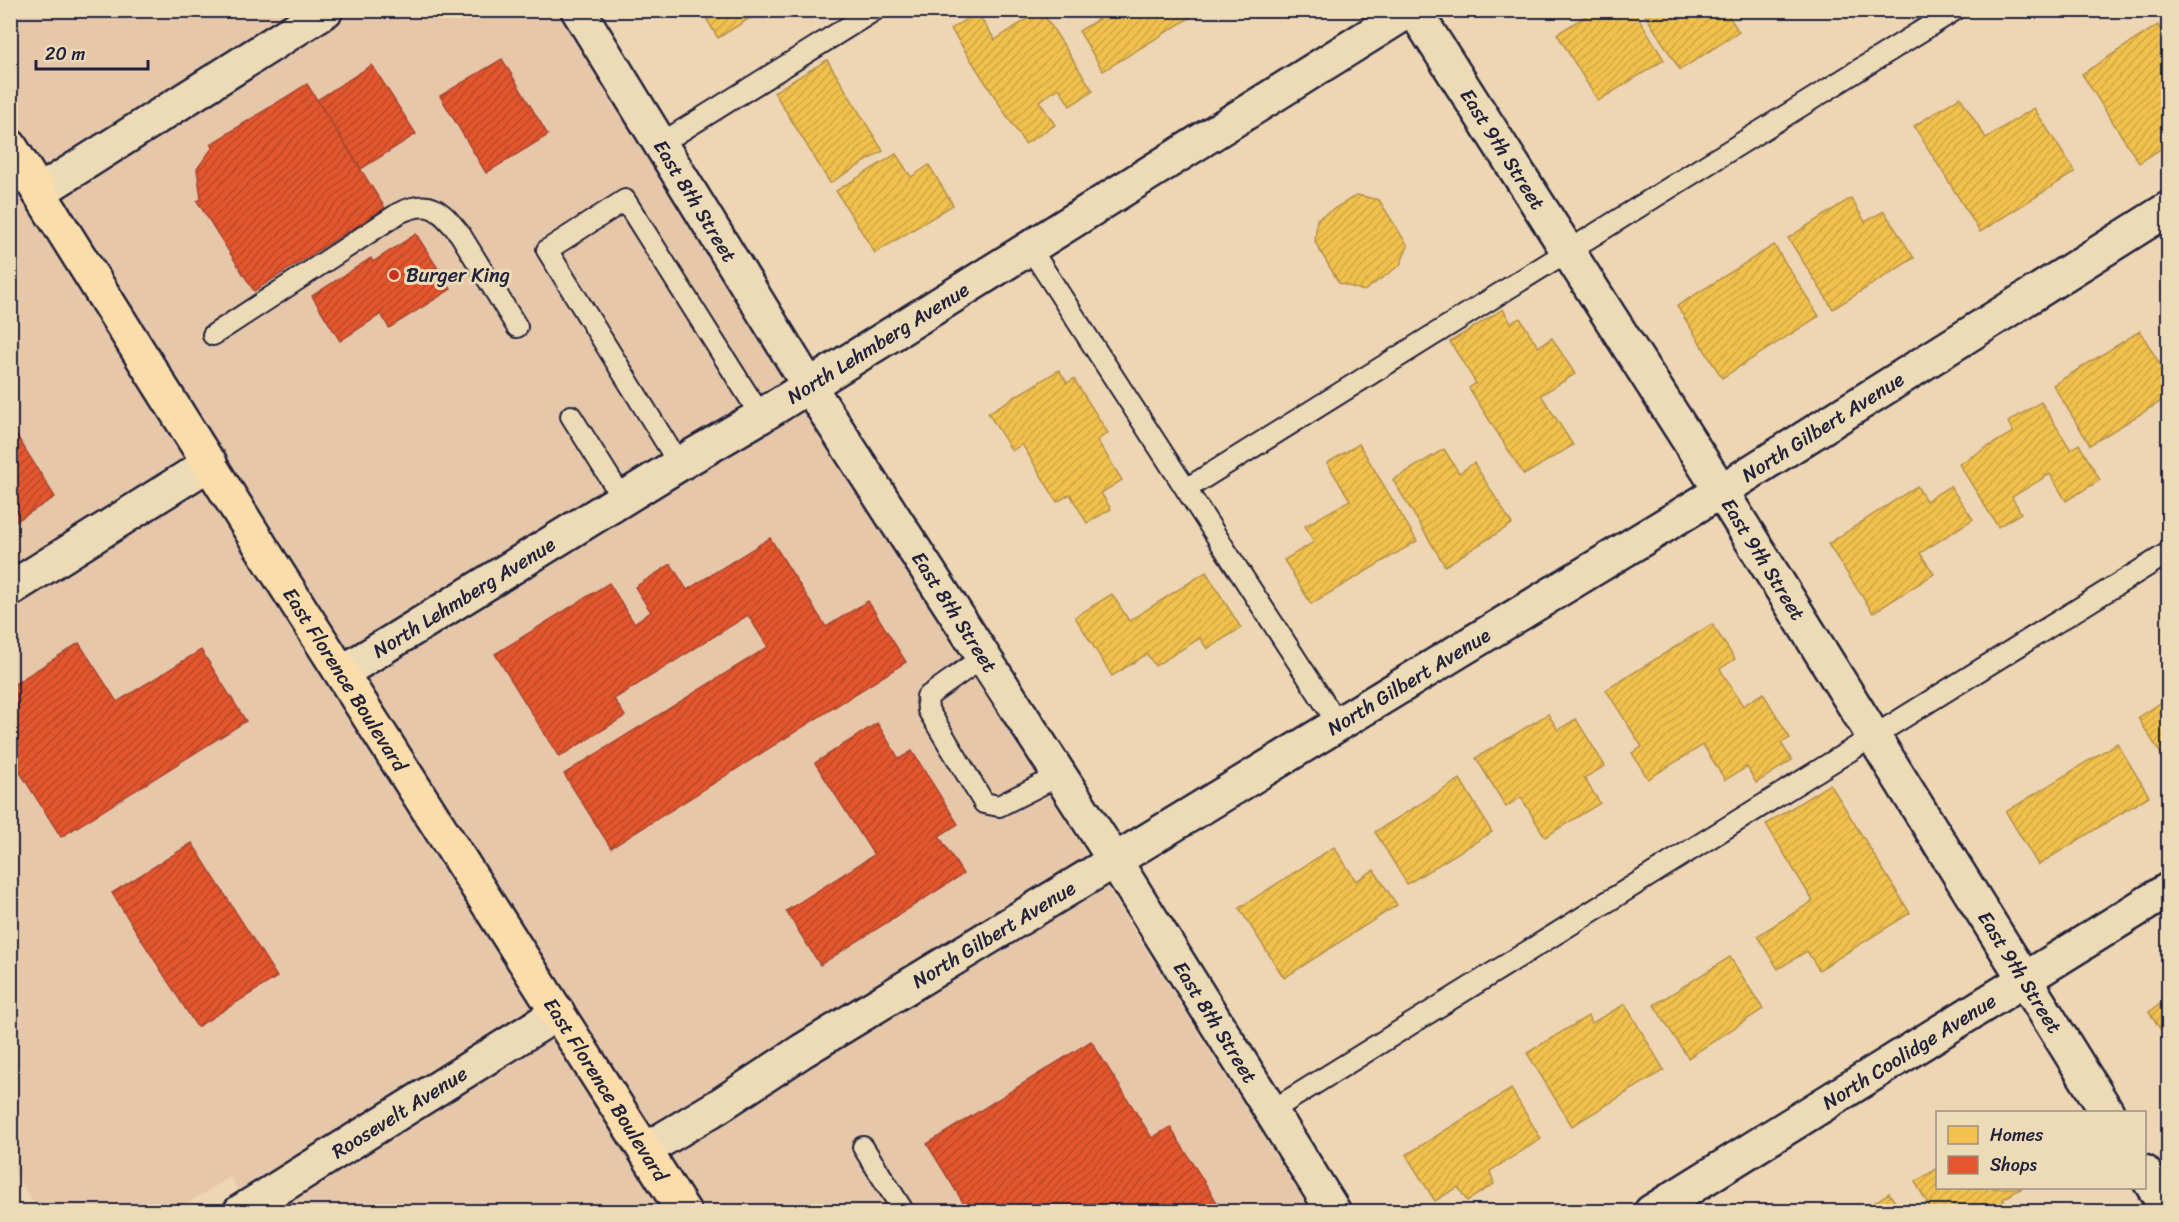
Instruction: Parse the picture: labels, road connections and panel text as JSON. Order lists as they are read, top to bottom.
{
  "streets": {
    "main road": ["East Florence Boulevard"],
    "street": [
      "East 9th Street",
      "East 8th Street",
      "North Lehmberg Avenue",
      "North Gilbert Avenue",
      "North Coolidge Avenue",
      "Roosevelt Avenue"
    ]
  },
  "crossings": [
    ["East 9th Street", "North Lehmberg Avenue"],
    ["East 9th Street", "North Gilbert Avenue"],
    ["East 9th Street", "North Coolidge Avenue"],
    ["East 8th Street", "North Lehmberg Avenue"],
    ["East 8th Street", "North Gilbert Avenue"],
    ["North Lehmberg Avenue", "East Florence Boulevard"],
    ["North Gilbert Avenue", "East Florence Boulevard"],
    ["East Florence Boulevard", "Roosevelt Avenue"]
  ],
  "places": ["Burger King"],
  "legend": ["Homes", "Shops"],
  "scale_bar": "20 m"
}
